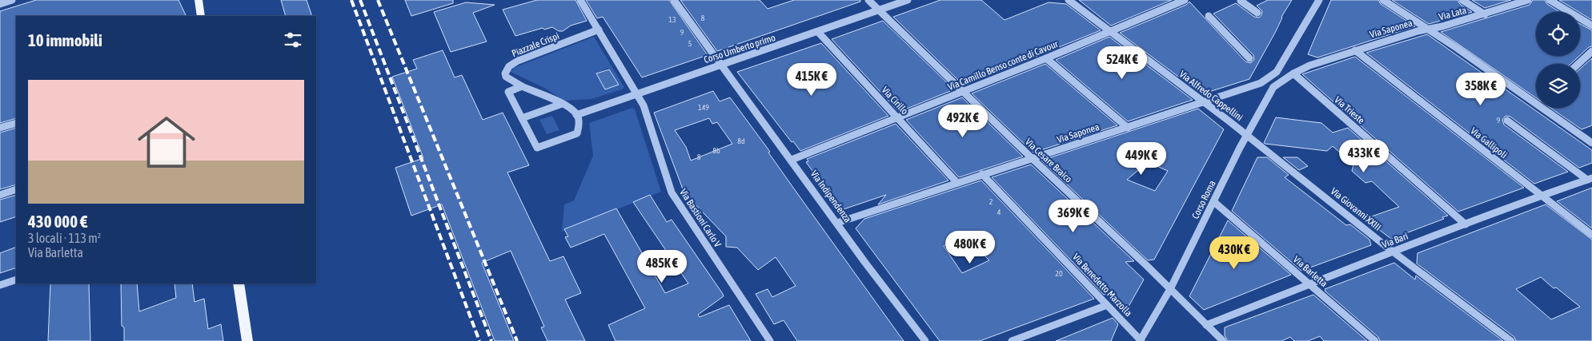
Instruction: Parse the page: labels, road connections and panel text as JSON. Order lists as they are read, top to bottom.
{
  "streets": {
    "street": [
      "Via Lata",
      "Via Saponea",
      "Piazzale Crispi",
      "Corso Umberto primo",
      "Via Camillo Benso conte di Cavour",
      "Via Alfredo Cappellini",
      "Via Cirillo",
      "Via Trieste",
      "Via Gallipoli",
      "Via Cesare Braico",
      "Via Indipendenza",
      "Corso Roma",
      "Via Giovanni XXIII",
      "Via Bastioni Carlo V",
      "Via Bari",
      "Via Barletta",
      "Via Benedetto Marzolla"
    ]
  },
  "crossings": [
    ["Via Lata", "Via Saponea"],
    ["Via Saponea", "Via Alfredo Cappellini"],
    ["Via Saponea", "Via Cirillo"],
    ["Via Saponea", "Via Trieste"],
    ["Via Saponea", "Via Gallipoli"],
    ["Via Saponea", "Via Cesare Braico"],
    ["Via Saponea", "Via Indipendenza"],
    ["Via Saponea", "Corso Roma"],
    ["Via Saponea", "Via Benedetto Marzolla"],
    ["Piazzale Crispi", "Via Bastioni Carlo V"],
    ["Corso Umberto primo", "Via Cirillo"],
    ["Corso Umberto primo", "Via Cesare Braico"],
    ["Corso Umberto primo", "Via Indipendenza"],
    ["Corso Umberto primo", "Via Bastioni Carlo V"],
    ["Via Camillo Benso conte di Cavour", "Via Alfredo Cappellini"],
    ["Via Camillo Benso conte di Cavour", "Via Cirillo"],
    ["Via Camillo Benso conte di Cavour", "Via Cesare Braico"],
    ["Via Camillo Benso conte di Cavour", "Via Indipendenza"],
    ["Via Alfredo Cappellini", "Corso Roma"],
    ["Via Alfredo Cappellini", "Via Giovanni XXIII"],
    ["Via Trieste", "Via Bari"],
    ["Via Gallipoli", "Via Bari"],
    ["Via Cesare Braico", "Corso Roma"],
    ["Via Cesare Braico", "Via Bari"],
    ["Corso Roma", "Via Giovanni XXIII"],
    ["Corso Roma", "Via Barletta"],
    ["Corso Roma", "Via Benedetto Marzolla"],
    ["Via Giovanni XXIII", "Via Bari"],
    ["Via Bari", "Via Barletta"]
  ],
  "house_numbers": [
    "8",
    "13",
    "9",
    "5",
    "149",
    "9",
    "8d",
    "8b",
    "8",
    "2",
    "4",
    "20"
  ],
  "page": {
    "heading": "10 immobili",
    "price": [
      "524K €",
      "415K €",
      "358K €",
      "492K €",
      "433K €",
      "449K €",
      "369K €",
      "480K €",
      "430K €",
      "485K €"
    ],
    "list": [
      {
        "name": "430 000 €",
        "note": "3 locali · 113 m² · Via Barletta"
      }
    ]
  }
}
